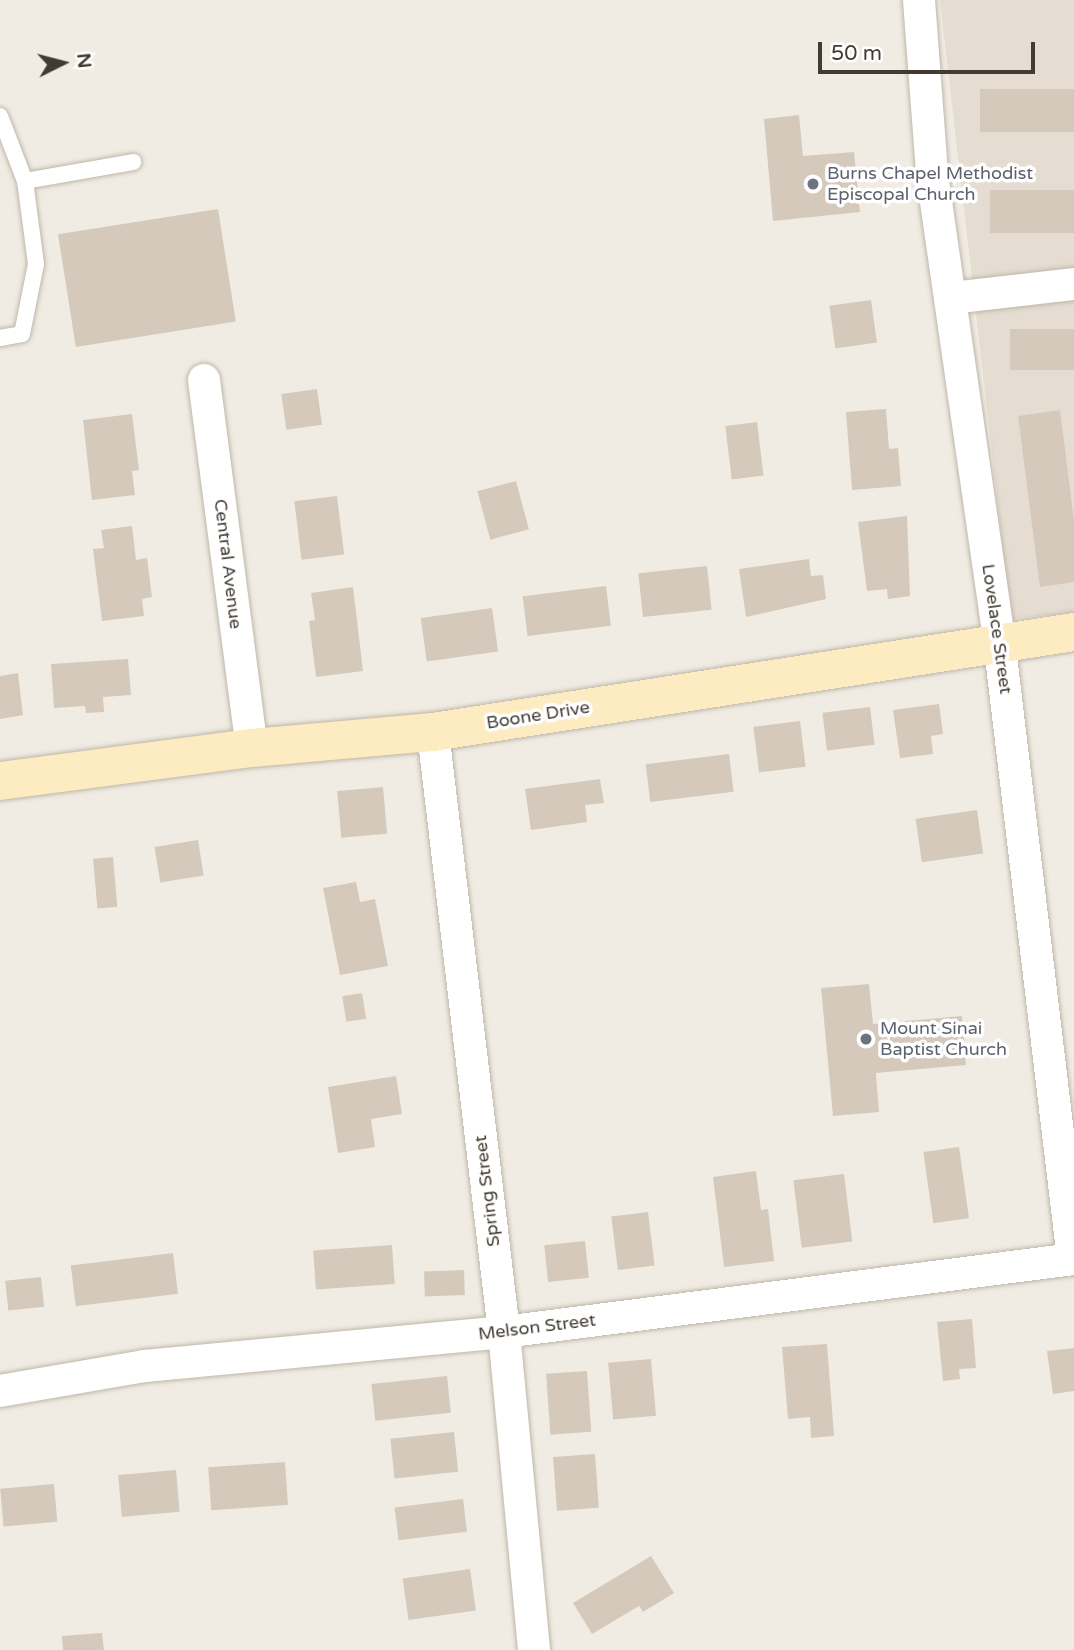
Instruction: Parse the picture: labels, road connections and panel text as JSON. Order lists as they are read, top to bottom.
{
  "streets": {
    "street": [
      "Central Avenue",
      "Lovelace Street",
      "Boone Drive",
      "Spring Street",
      "Melson Street"
    ]
  },
  "crossings": [
    ["Central Avenue", "Boone Drive"],
    ["Lovelace Street", "Boone Drive"],
    ["Lovelace Street", "Melson Street"],
    ["Boone Drive", "Spring Street"],
    ["Spring Street", "Melson Street"]
  ],
  "places": ["Burns Chapel Methodist Episcopal Church", "Mount Sinai Baptist Church"],
  "scale_bar": "50 m",
  "north": "right"
}
